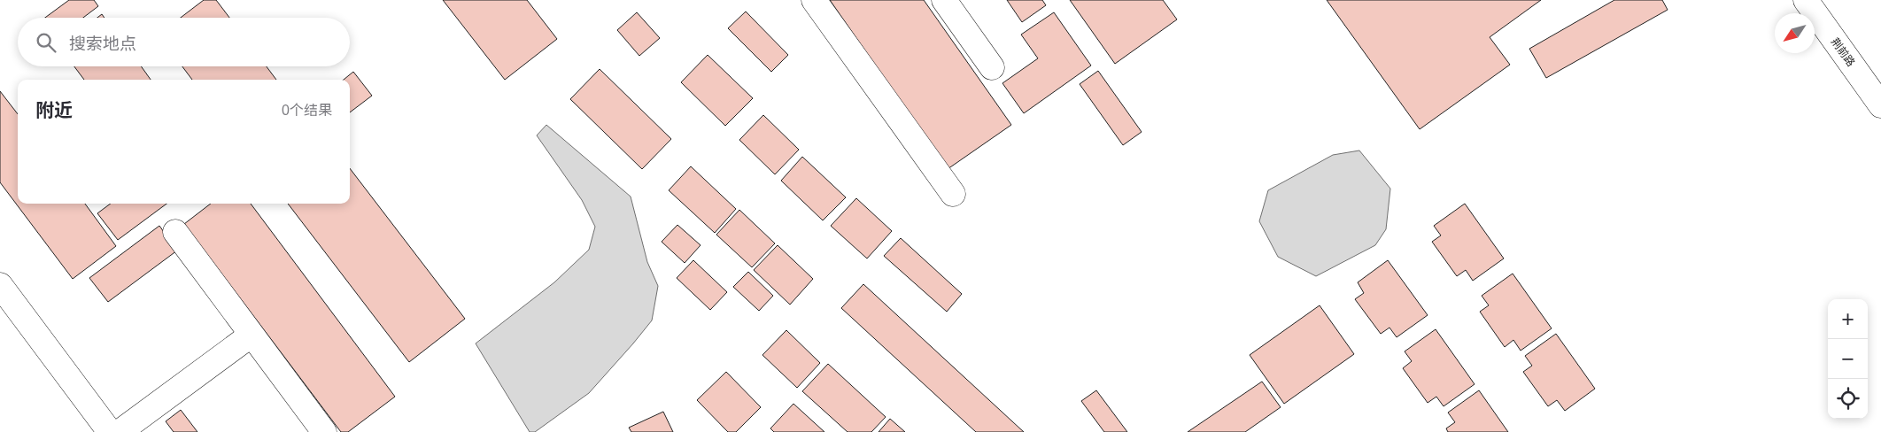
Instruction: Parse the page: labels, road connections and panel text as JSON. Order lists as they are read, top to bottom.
{
  "streets": {
    "street": ["荆前路"]
  },
  "north": "bottom left",
  "page": {
    "search": "搜索地点",
    "heading": ["附近", "0个结果"],
    "map_buttons": ["+", "−"]
  }
}
